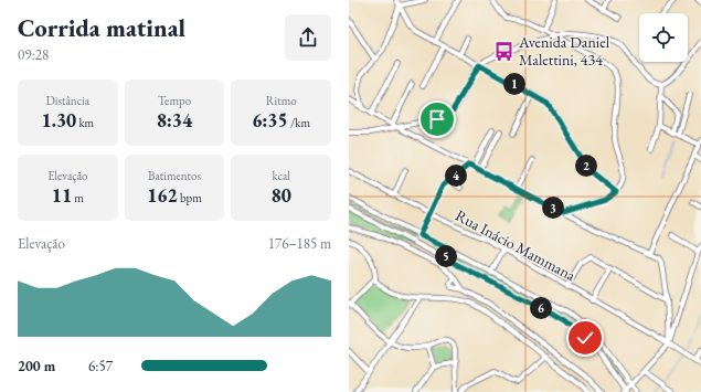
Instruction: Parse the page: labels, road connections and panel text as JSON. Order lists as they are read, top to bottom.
{
  "streets": {
    "street": ["Rua Inácio Mammana"]
  },
  "places": {
    "bus stop": ["Avenida Daniel Malettini, 434"]
  },
  "page": {
    "heading": ["Corrida matinal", "09:28"],
    "pins": [
      "1",
      "2",
      "4",
      "3",
      "5",
      "6"
    ],
    "stats": [
      ["Distância", "1.30 km"],
      ["Tempo", "8:34"],
      ["Ritmo", "6:35 /km"],
      ["Elevação", "11 m"],
      ["Batimentos", "162 bpm"],
      ["kcal", "80"]
    ],
    "chart": ["Elevação", "176–185 m"],
    "list": [
      {
        "name": "200 m",
        "note": "6:57"
      }
    ]
  }
}
